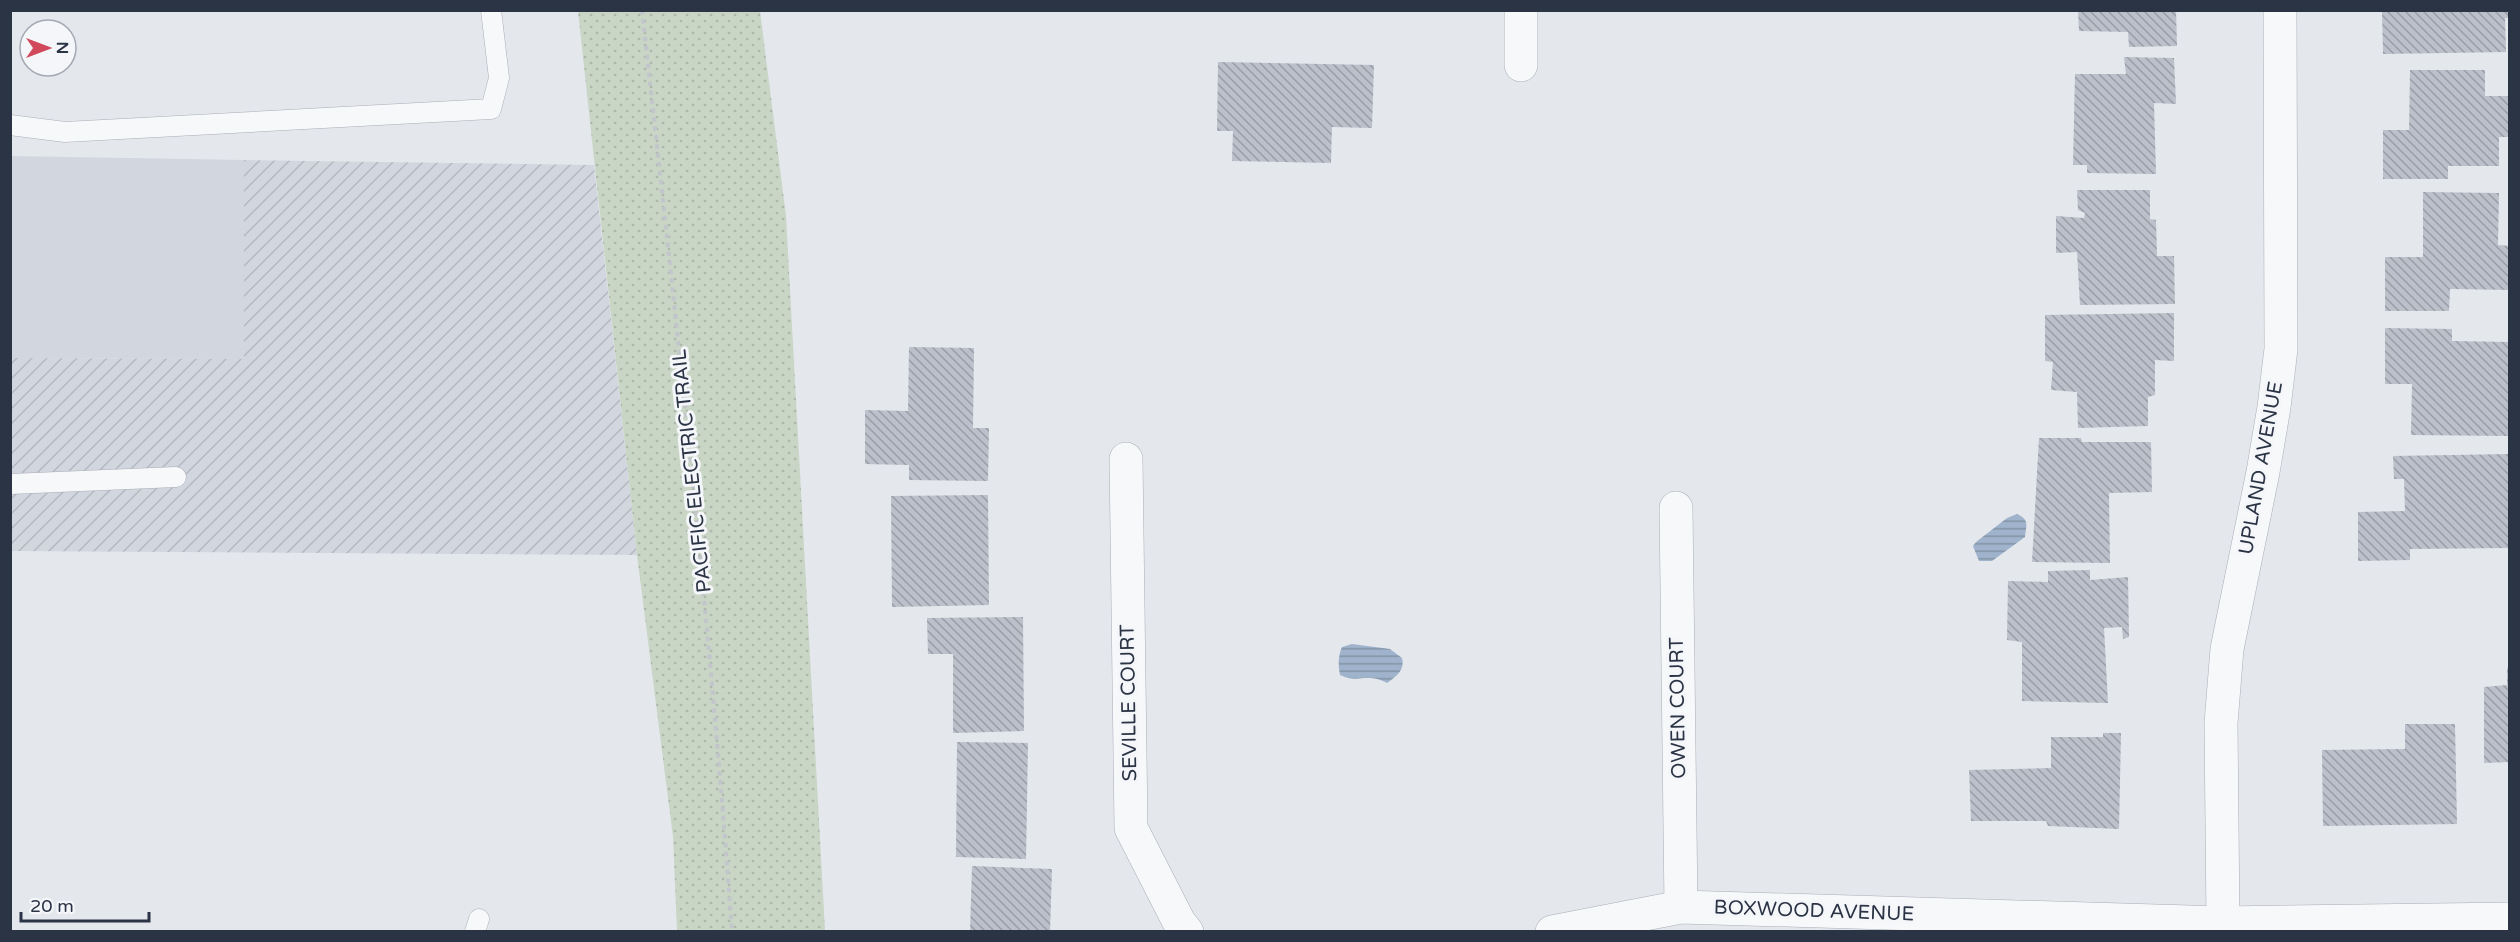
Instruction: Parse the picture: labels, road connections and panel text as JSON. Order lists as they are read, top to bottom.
{
  "streets": {
    "street": [
      "UPLAND AVENUE",
      "SEVILLE COURT",
      "OWEN COURT",
      "BOXWOOD AVENUE"
    ],
    "path": ["PACIFIC ELECTRIC TRAIL"]
  },
  "crossings": [
    ["UPLAND AVENUE", "BOXWOOD AVENUE"],
    ["OWEN COURT", "BOXWOOD AVENUE"]
  ],
  "scale_bar": "20 m",
  "north": "right"
}
